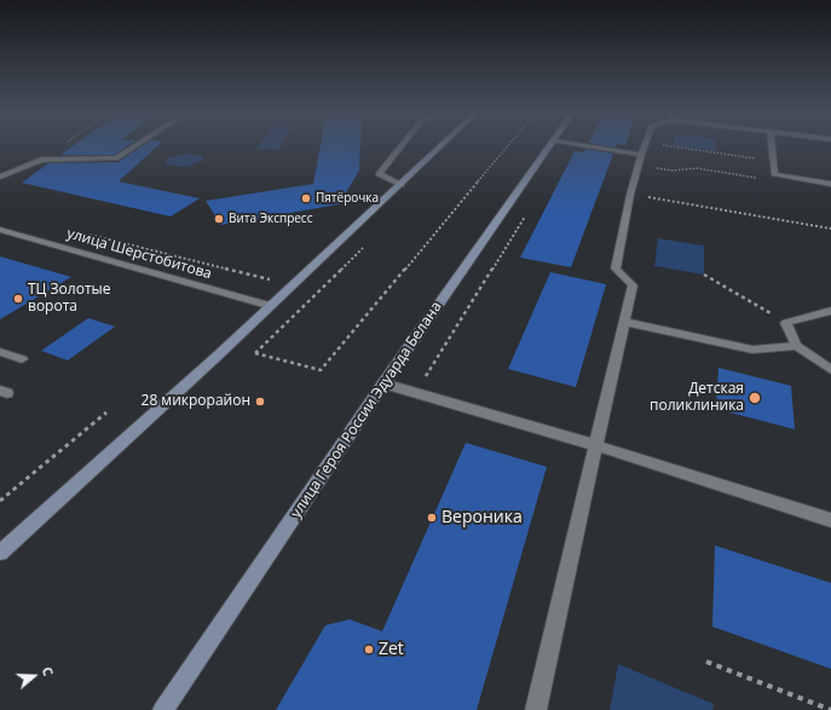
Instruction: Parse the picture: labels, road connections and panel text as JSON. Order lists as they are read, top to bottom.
{
  "streets": {
    "street": ["улица Шерстобитова", "улица Героя России Эдуарда Белана"]
  },
  "places": [
    "Пятёрочка",
    "Вита Экспресс",
    "ТЦ Золотые ворота",
    "Детская поликлиника",
    "28 микрорайон",
    "Вероника",
    "Zet"
  ],
  "north": "right"
}
